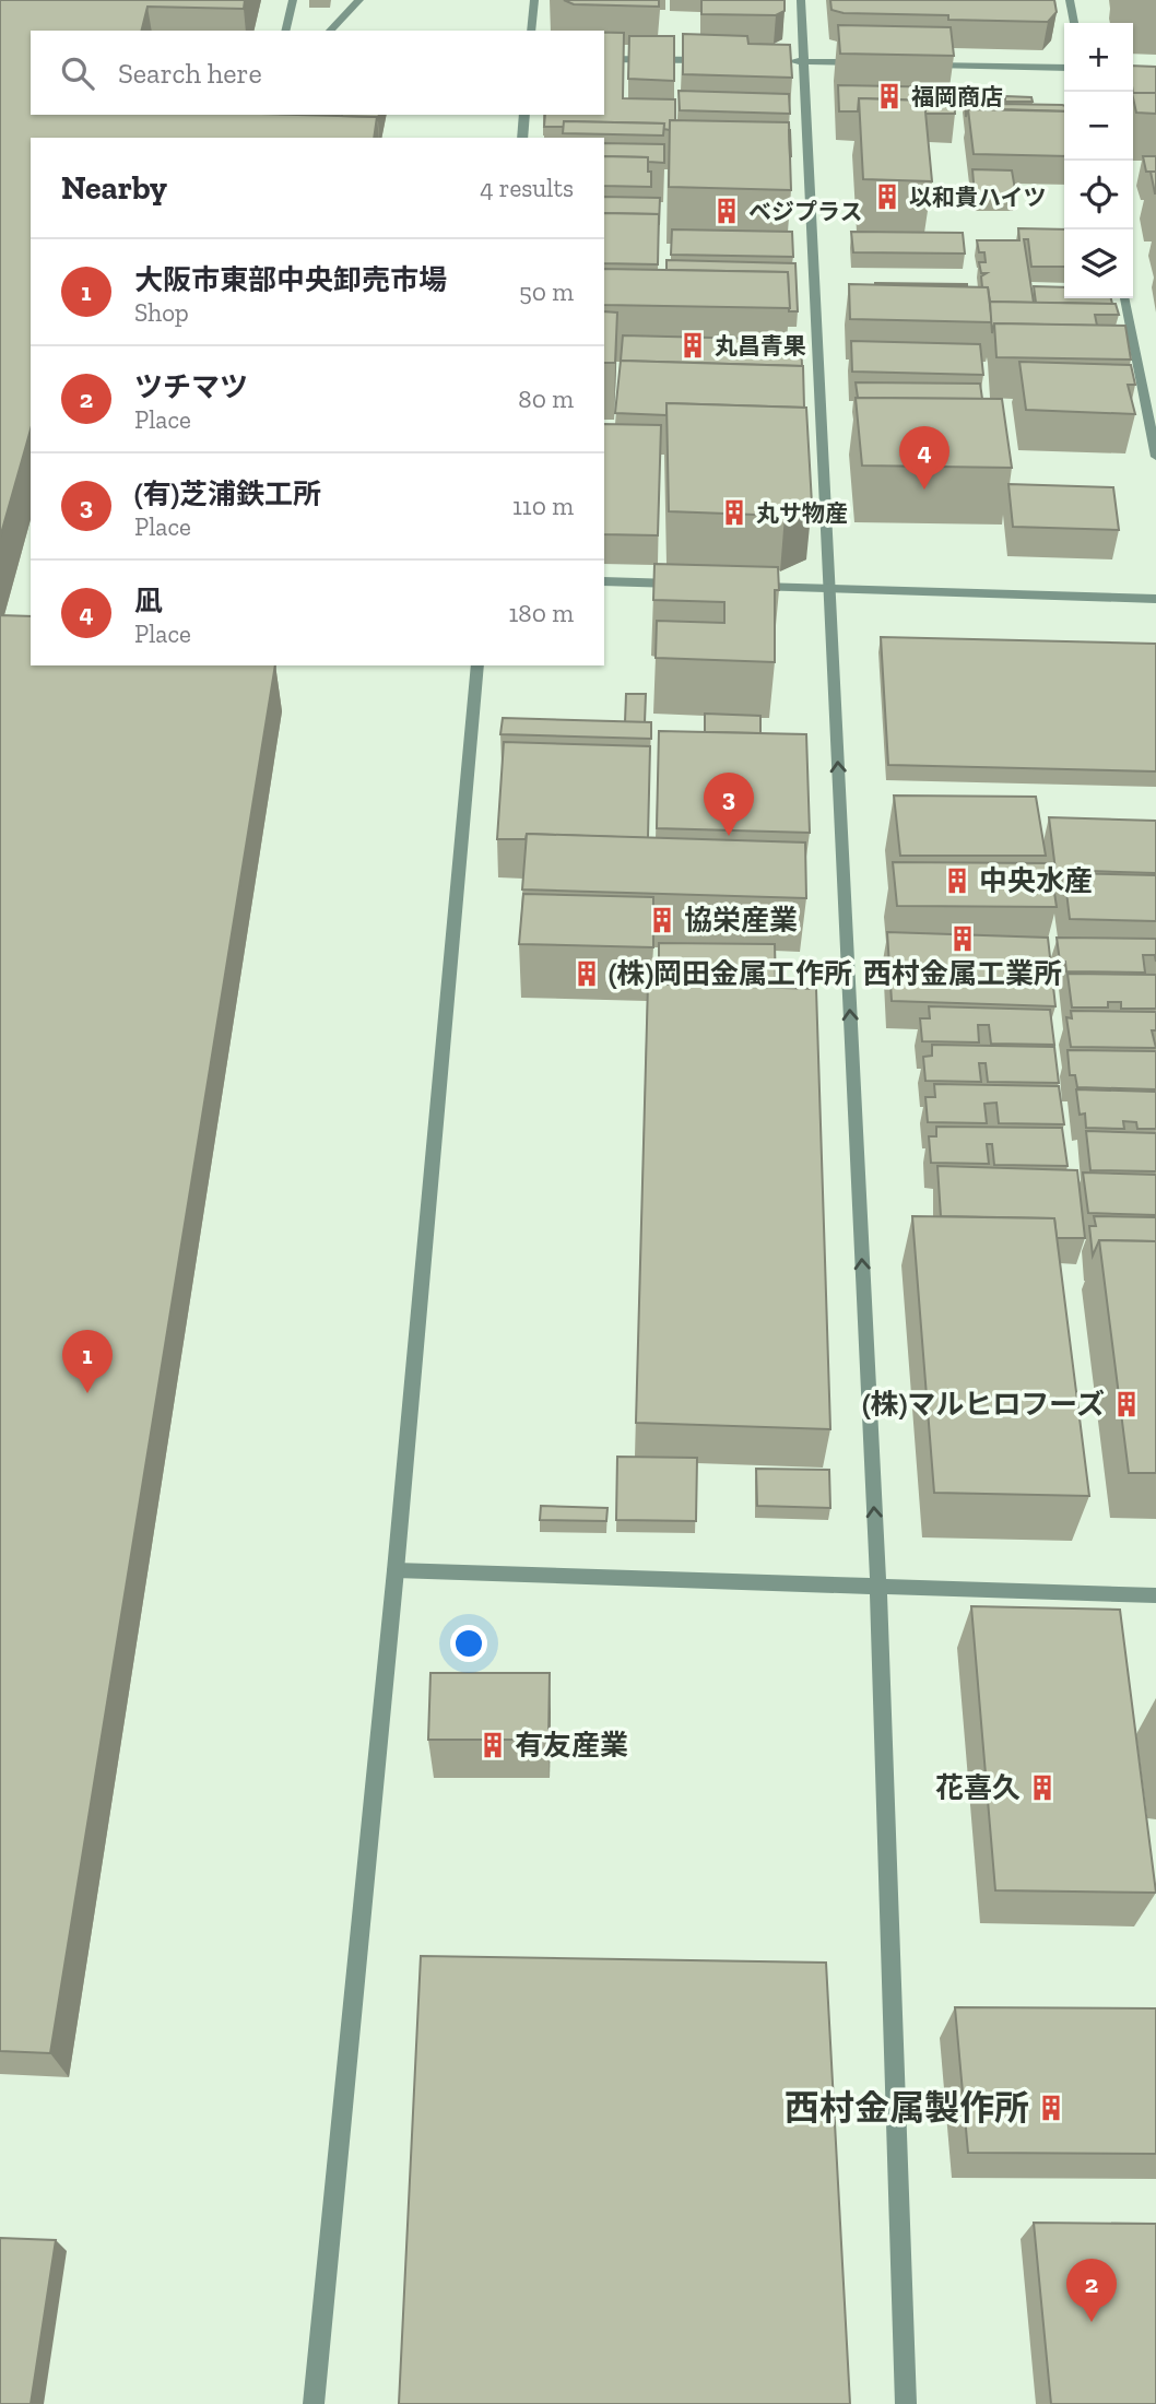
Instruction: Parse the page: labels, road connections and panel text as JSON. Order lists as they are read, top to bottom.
{
  "places": {
    "building": [
      "福岡商店",
      "以和貴ハイツ",
      "ベジプラス",
      "丸昌青果",
      "丸サ物産",
      "中央水産",
      "協栄産業",
      "西村金属工業所",
      "(株)岡田金属工作所",
      "(株)マルヒロフーズ",
      "有友産業",
      "花喜久",
      "西村金属製作所"
    ]
  },
  "page": {
    "map_buttons": ["+", "−"],
    "search": "Search here",
    "heading": ["Nearby", "4 results"],
    "list": [
      {
        "mark": "1",
        "name": "大阪市東部中央卸売市場",
        "note": "Shop",
        "value": "50 m"
      },
      {
        "mark": "2",
        "name": "ツチマツ",
        "note": "Place",
        "value": "80 m"
      },
      {
        "mark": "3",
        "name": "(有)芝浦鉄工所",
        "note": "Place",
        "value": "110 m"
      },
      {
        "mark": "4",
        "name": "凪",
        "note": "Place",
        "value": "180 m"
      }
    ],
    "pins": [
      "4",
      "3",
      "1",
      "2"
    ]
  }
}
